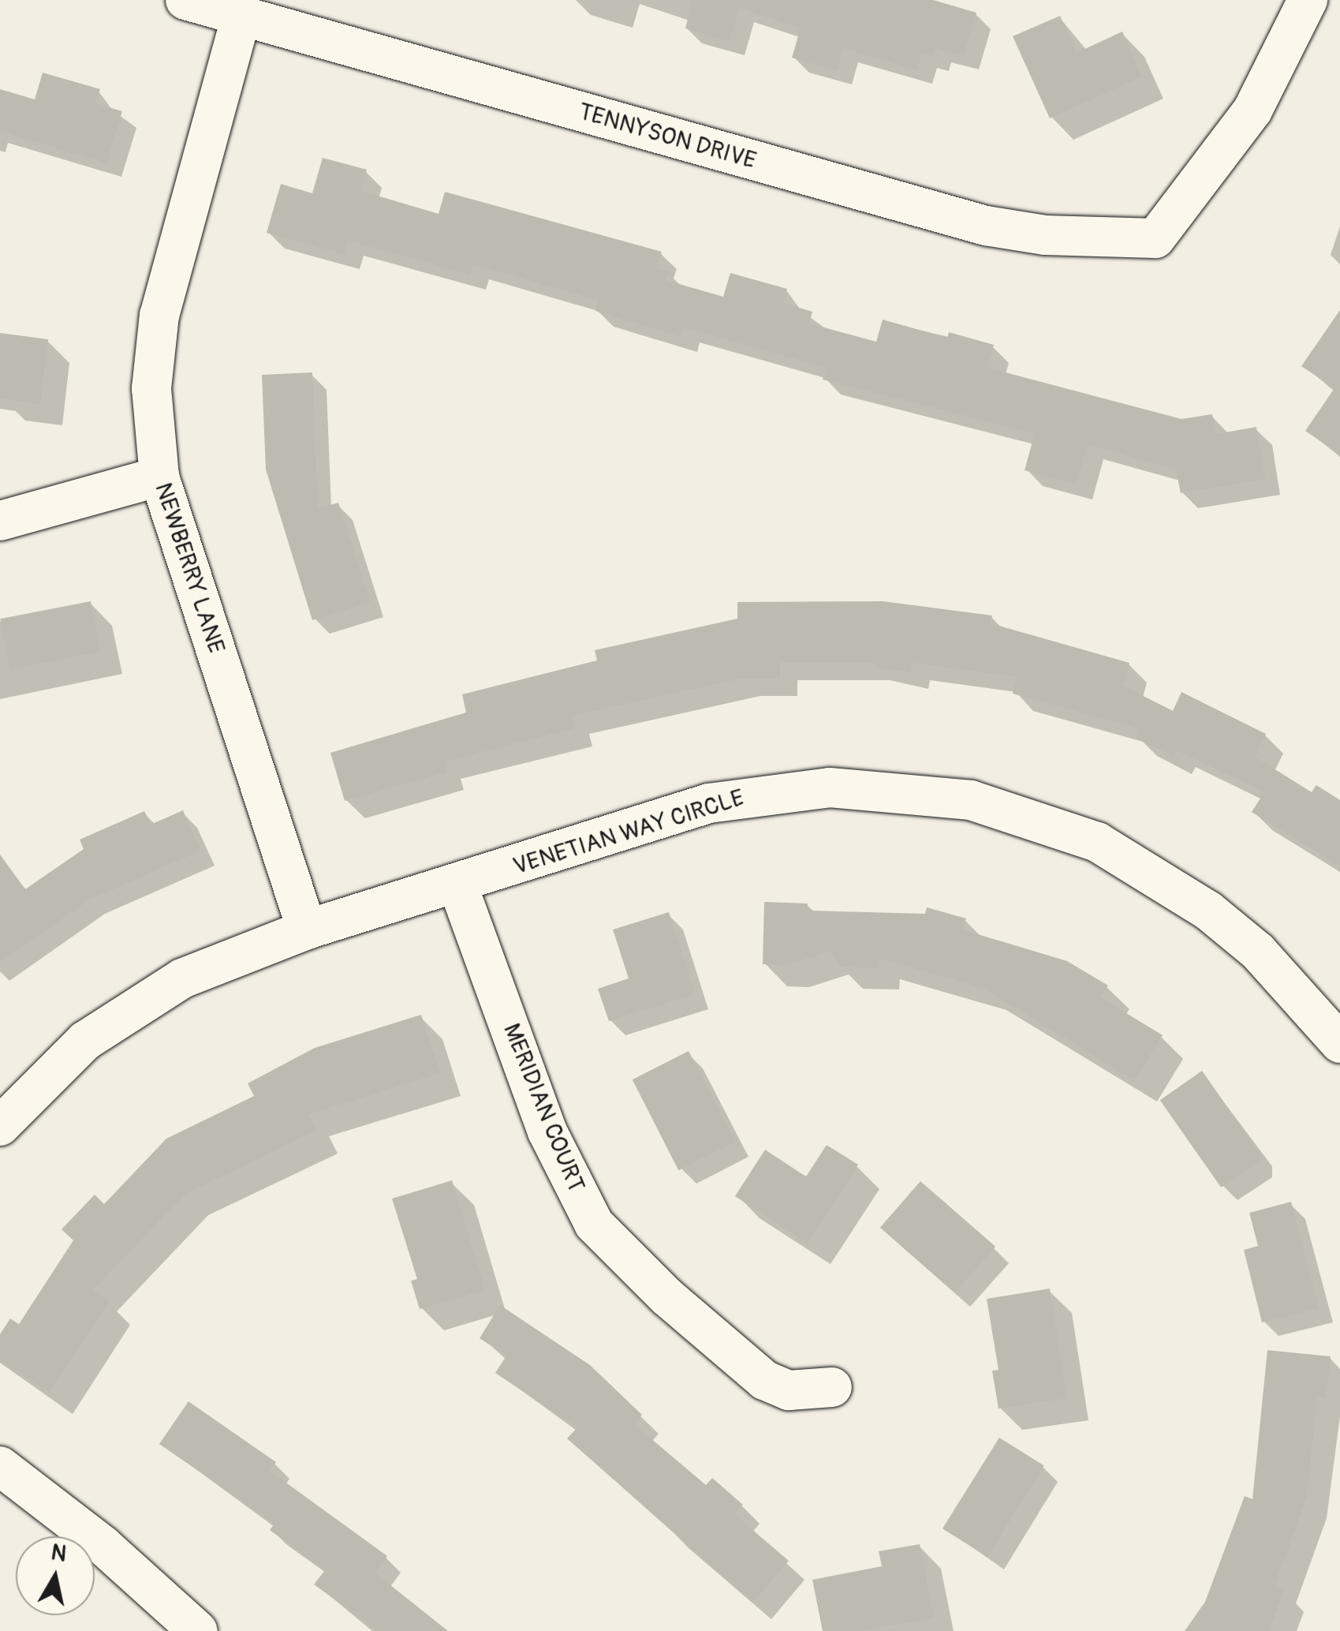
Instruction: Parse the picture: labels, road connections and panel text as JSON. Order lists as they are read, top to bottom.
{
  "streets": {
    "street": [
      "TENNYSON DRIVE",
      "NEWBERRY LANE",
      "VENETIAN WAY CIRCLE",
      "MERIDIAN COURT"
    ]
  },
  "crossings": [
    ["TENNYSON DRIVE", "NEWBERRY LANE"],
    ["NEWBERRY LANE", "VENETIAN WAY CIRCLE"],
    ["VENETIAN WAY CIRCLE", "MERIDIAN COURT"]
  ],
  "north": "top"
}
